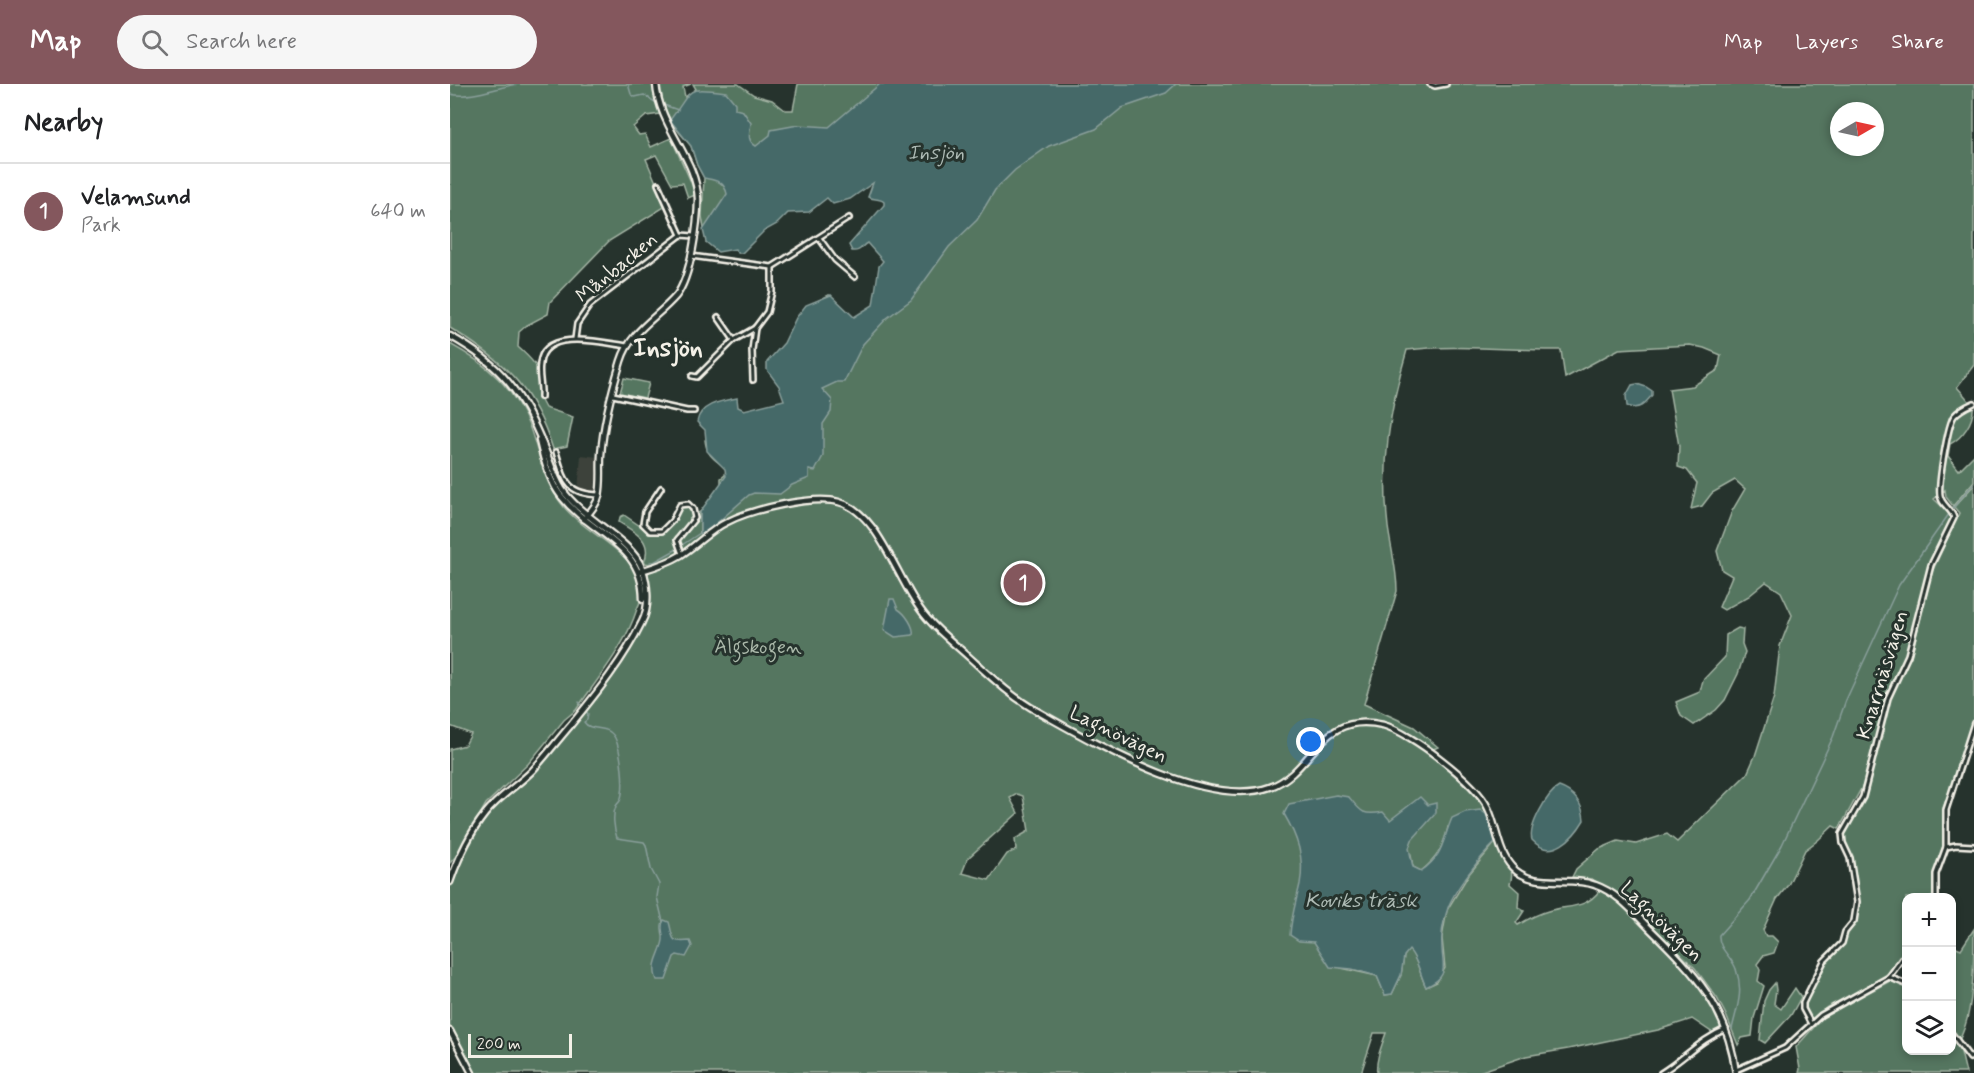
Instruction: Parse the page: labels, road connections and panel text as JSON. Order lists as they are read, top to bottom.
{
  "streets": {
    "street": ["Månbacken", "Knarrnäsvägen", "Lagnövägen"]
  },
  "districts": ["Insjön"],
  "water": ["Insjön", "Koviks träsk"],
  "parks": ["Älgskogen"],
  "scale_bar": "200 m",
  "north": "right",
  "page": {
    "header": "Map",
    "search": "Search here",
    "nav": ["Map", "Layers", "Share"],
    "heading": "Nearby",
    "list": [
      {
        "mark": "1",
        "name": "Velamsund",
        "note": "Park",
        "value": "640 m"
      }
    ],
    "pins": "1",
    "map_buttons": ["+", "−"],
    "scale": "200 m"
  }
}
